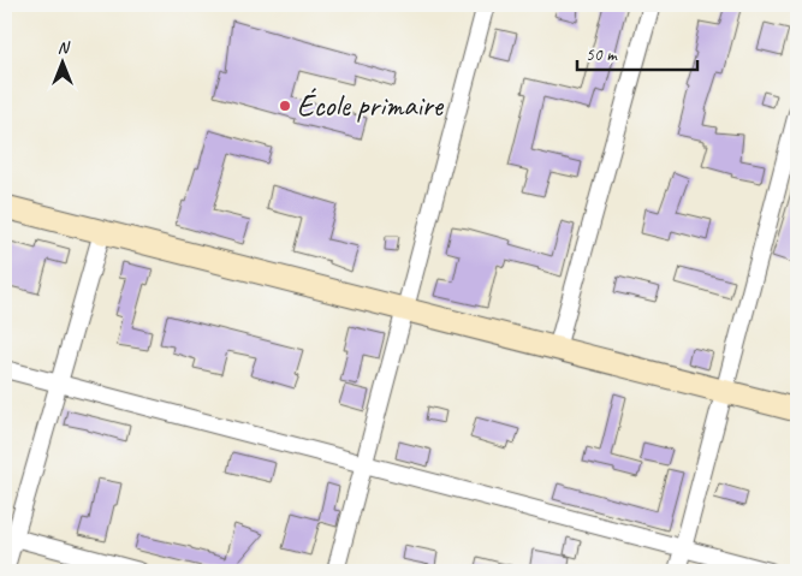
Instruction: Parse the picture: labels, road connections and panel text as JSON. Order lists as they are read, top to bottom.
{
  "places": ["École primaire"],
  "scale_bar": "50 m",
  "north": "top"
}
